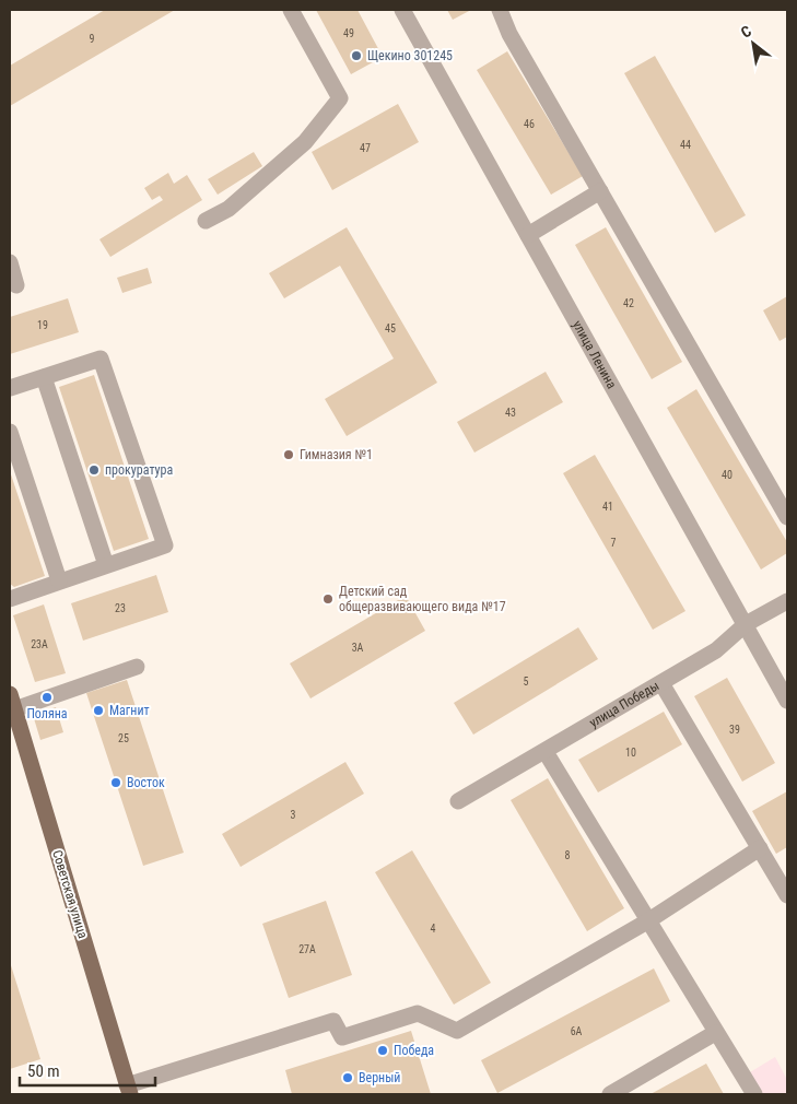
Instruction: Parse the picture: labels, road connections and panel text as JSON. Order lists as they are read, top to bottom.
{
  "streets": {
    "main road": ["Советская улица"],
    "street": ["улица Ленина", "улица Победы"]
  },
  "crossings": [
    ["улица Ленина", "улица Победы"]
  ],
  "places": [
    "Щекино 301245",
    "Гимназия №1",
    "прокуратура",
    "Детский сад общеразвивающего вида №17",
    "Поляна",
    "Магнит",
    "Восток",
    "Победа",
    "Верный"
  ],
  "house_numbers": [
    "49",
    "9",
    "46",
    "44",
    "47",
    "42",
    "19",
    "45",
    "43",
    "40",
    "41",
    "7",
    "23",
    "23А",
    "3А",
    "5",
    "39",
    "25",
    "10",
    "3",
    "8",
    "4",
    "27А",
    "6А"
  ],
  "scale_bar": "50 m",
  "north": "top left"
}
